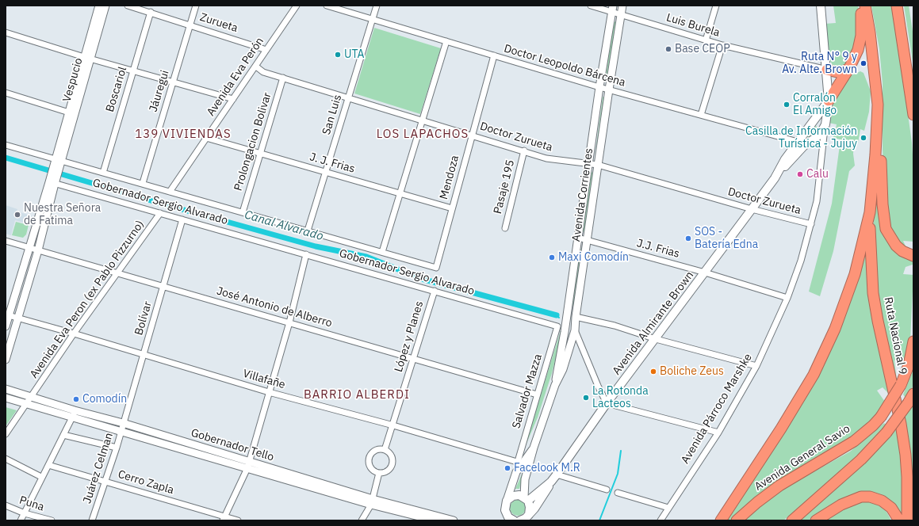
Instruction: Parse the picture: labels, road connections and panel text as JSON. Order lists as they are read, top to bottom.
{
  "streets": {
    "highway": ["Ruta Nacional 9", "Avenida General Savio"],
    "main road": ["Avenida Almirante Brown", "Avenida Párroco Marshke"],
    "street": [
      "Zurueta",
      "Luis Burela",
      "Doctor Leopoldo Bárcena",
      "Avenida Eva Perón",
      "Vespucio",
      "Boscariol",
      "Jáuregui",
      "San Luis",
      "Doctor Zurueta",
      "Prolongacion Bolivar",
      "J. J. Frias",
      "Mendoza",
      "Pasaje 195",
      "Avenida Corrientes",
      "Gobernador Sergio Alvarado",
      "J.J. Frias",
      "Avenida Eva Peron (ex Pablo Pizzurno)",
      "José Antonio de Alberro",
      "Bolívar",
      "López y Planes",
      "Villafañe",
      "Salvador Mazza",
      "Gobernador Tello",
      "Juárez Celman",
      "Cerro Zapla",
      "Puna"
    ]
  },
  "crossings": [
    ["Zurueta", "Avenida Eva Perón"],
    ["Zurueta", "Boscariol"],
    ["Zurueta", "Jáuregui"],
    ["Luis Burela", "Avenida Corrientes"],
    ["Luis Burela", "Avenida Párroco Marshke"],
    ["Doctor Leopoldo Bárcena", "San Luis"],
    ["Doctor Leopoldo Bárcena", "Mendoza"],
    ["Doctor Leopoldo Bárcena", "Avenida Corrientes"],
    ["Avenida Eva Perón", "Doctor Zurueta"],
    ["Avenida Eva Perón", "J. J. Frias"],
    ["Avenida Eva Perón", "Gobernador Sergio Alvarado"],
    ["Vespucio", "Gobernador Sergio Alvarado"],
    ["Boscariol", "Gobernador Sergio Alvarado"],
    ["Jáuregui", "Gobernador Sergio Alvarado"],
    ["San Luis", "Doctor Zurueta"],
    ["San Luis", "J. J. Frias"],
    ["San Luis", "Gobernador Sergio Alvarado"],
    ["Doctor Zurueta", "Prolongacion Bolivar"],
    ["Doctor Zurueta", "Mendoza"],
    ["Doctor Zurueta", "Pasaje 195"],
    ["Doctor Zurueta", "Avenida Corrientes"],
    ["Doctor Zurueta", "Avenida Almirante Brown"],
    ["Doctor Zurueta", "Avenida Párroco Marshke"],
    ["Prolongacion Bolivar", "J. J. Frias"],
    ["Prolongacion Bolivar", "Gobernador Sergio Alvarado"],
    ["J. J. Frias", "Mendoza"],
    ["Mendoza", "Gobernador Sergio Alvarado"],
    ["Avenida Corrientes", "J.J. Frias"],
    ["Avenida Corrientes", "Salvador Mazza"],
    ["Gobernador Sergio Alvarado", "Avenida Eva Peron (ex Pablo Pizzurno)"],
    ["Gobernador Sergio Alvarado", "Bolívar"],
    ["Gobernador Sergio Alvarado", "López y Planes"],
    ["Gobernador Sergio Alvarado", "Salvador Mazza"],
    ["J.J. Frias", "Avenida Almirante Brown"],
    ["J.J. Frias", "Avenida Párroco Marshke"],
    ["Avenida Eva Peron (ex Pablo Pizzurno)", "José Antonio de Alberro"],
    ["Avenida Eva Peron (ex Pablo Pizzurno)", "Villafañe"],
    ["Avenida Eva Peron (ex Pablo Pizzurno)", "Gobernador Tello"],
    ["José Antonio de Alberro", "Bolívar"],
    ["José Antonio de Alberro", "López y Planes"],
    ["José Antonio de Alberro", "Salvador Mazza"],
    ["Bolívar", "Villafañe"],
    ["Bolívar", "Gobernador Tello"],
    ["Bolívar", "Juárez Celman"],
    ["López y Planes", "Villafañe"],
    ["Villafañe", "Salvador Mazza"],
    ["Gobernador Tello", "Juárez Celman"],
    ["Juárez Celman", "Cerro Zapla"]
  ],
  "districts": ["139 VIVIENDAS", "LOS LAPACHOS", "BARRIO ALBERDI"],
  "water": ["Canal Alvarado"],
  "places": [
    "Base CEOP",
    "UTA",
    "Ruta N° 9 y Av. Alte. Brown",
    "Corralón El Amigo",
    "Casilla de Información Turística - Jujuy",
    "Calu",
    "Nuestra Señora de Fatima",
    "SOS - Batería Edna",
    "Maxi Comodín",
    "Boliche Zeus",
    "La Rotonda Lacteos",
    "Comodín",
    "Facelook M.R"
  ]
}
